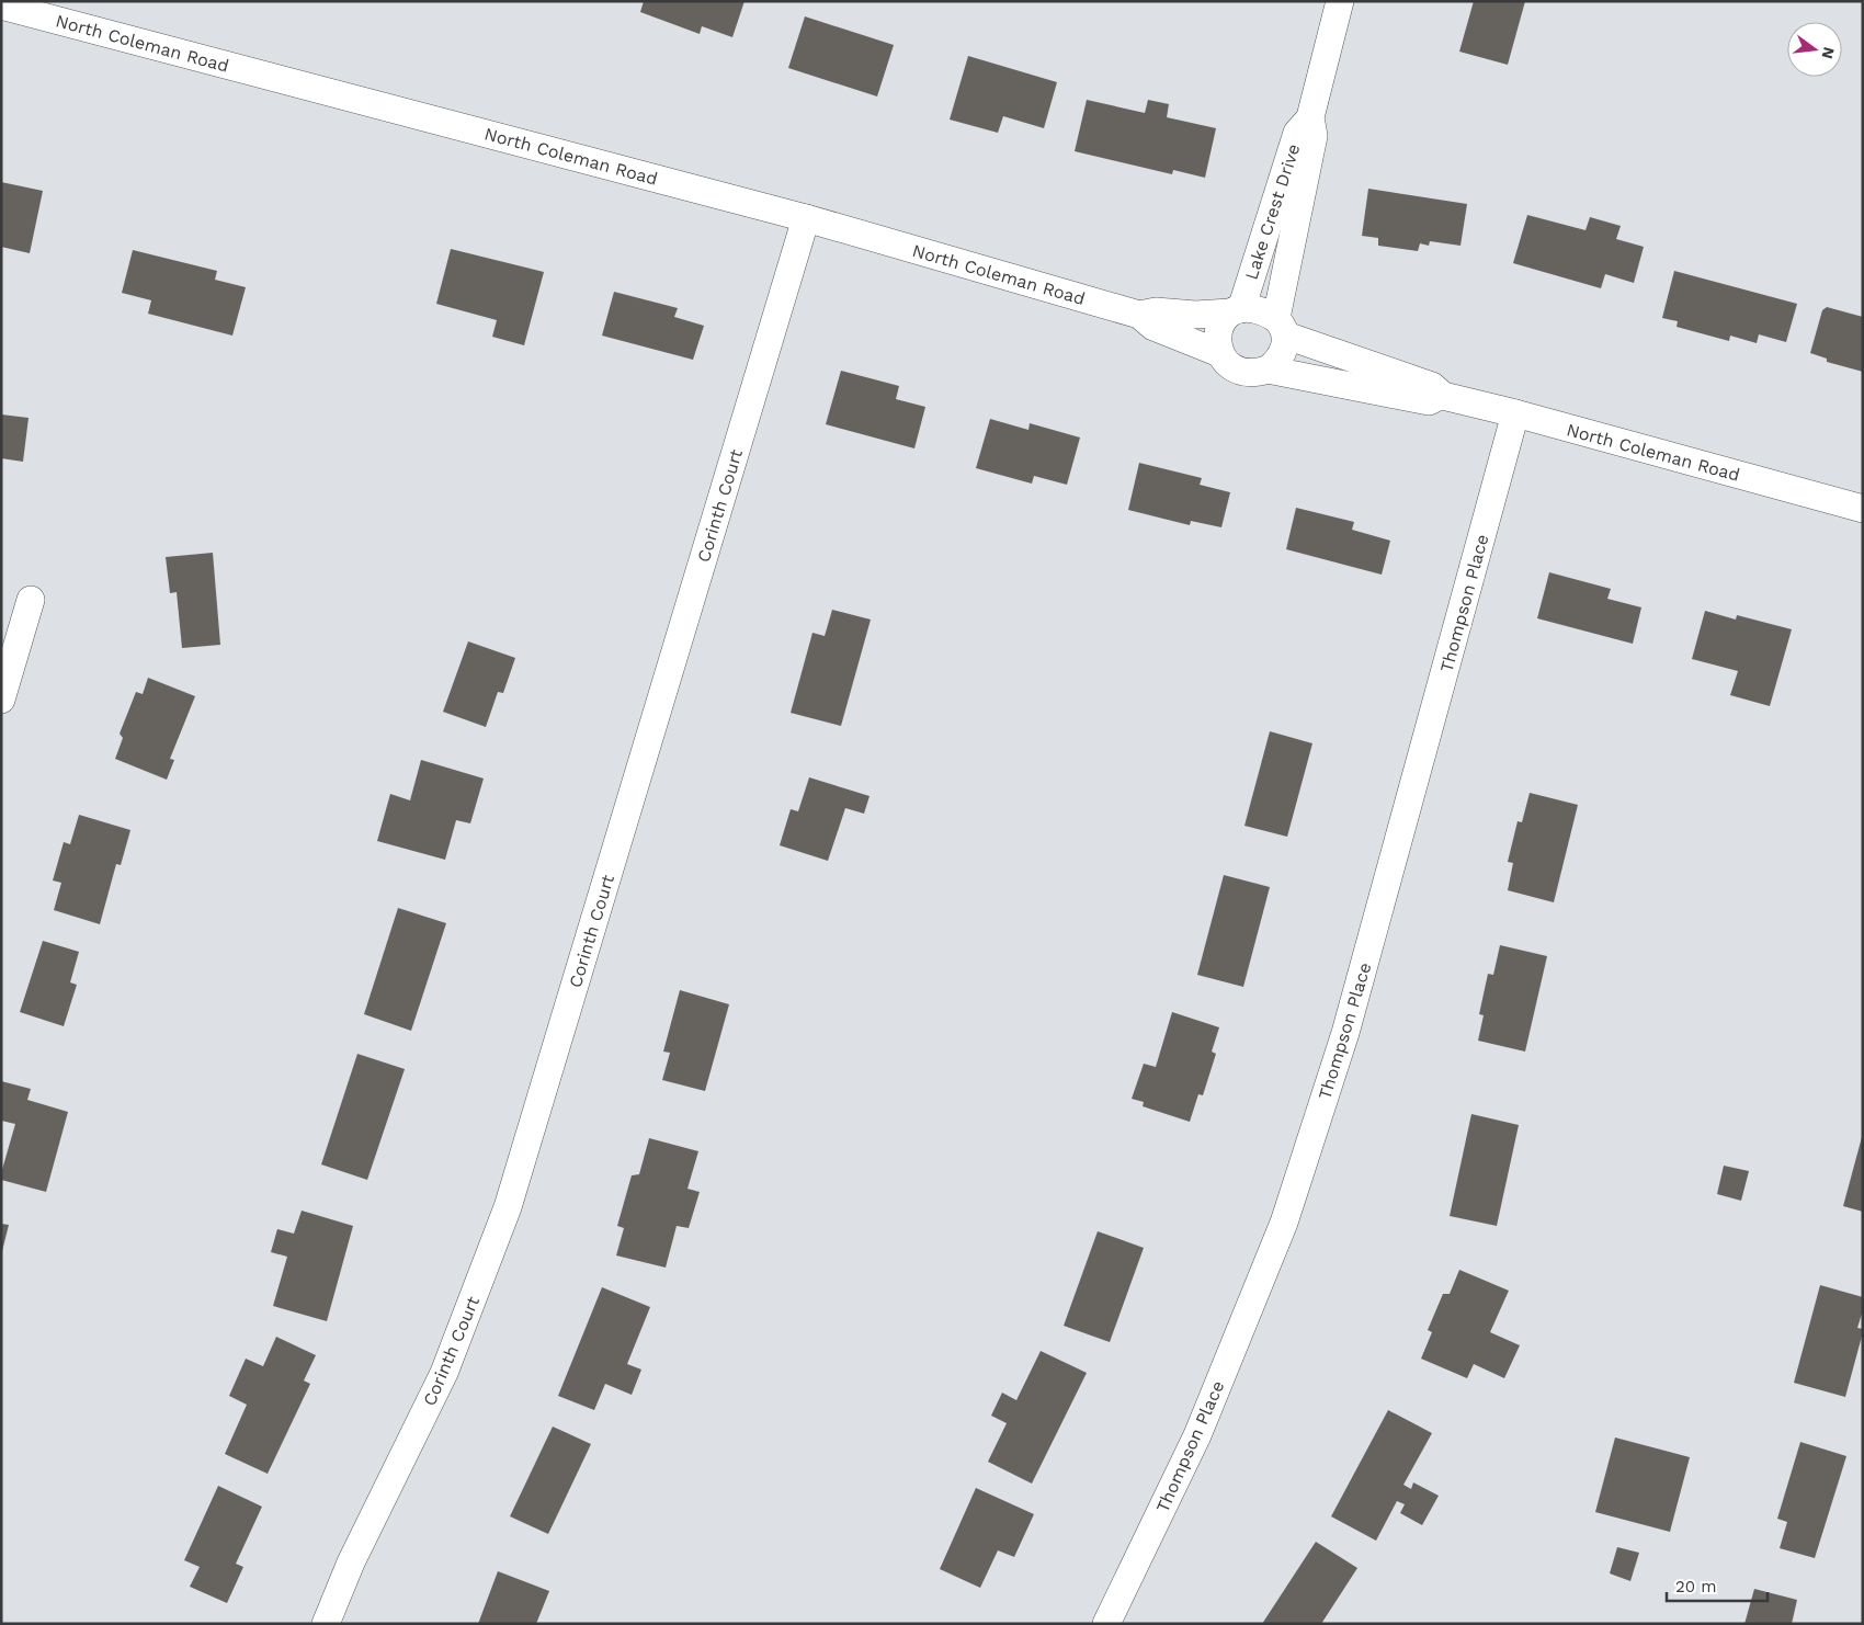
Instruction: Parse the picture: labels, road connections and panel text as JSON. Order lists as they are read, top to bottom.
{
  "streets": {
    "street": [
      "North Coleman Road",
      "Lake Crest Drive",
      "Corinth Court",
      "Thompson Place"
    ]
  },
  "crossings": [
    ["North Coleman Road", "Lake Crest Drive"],
    ["North Coleman Road", "Corinth Court"],
    ["North Coleman Road", "Thompson Place"]
  ],
  "scale_bar": "20 m",
  "north": "right"
}
